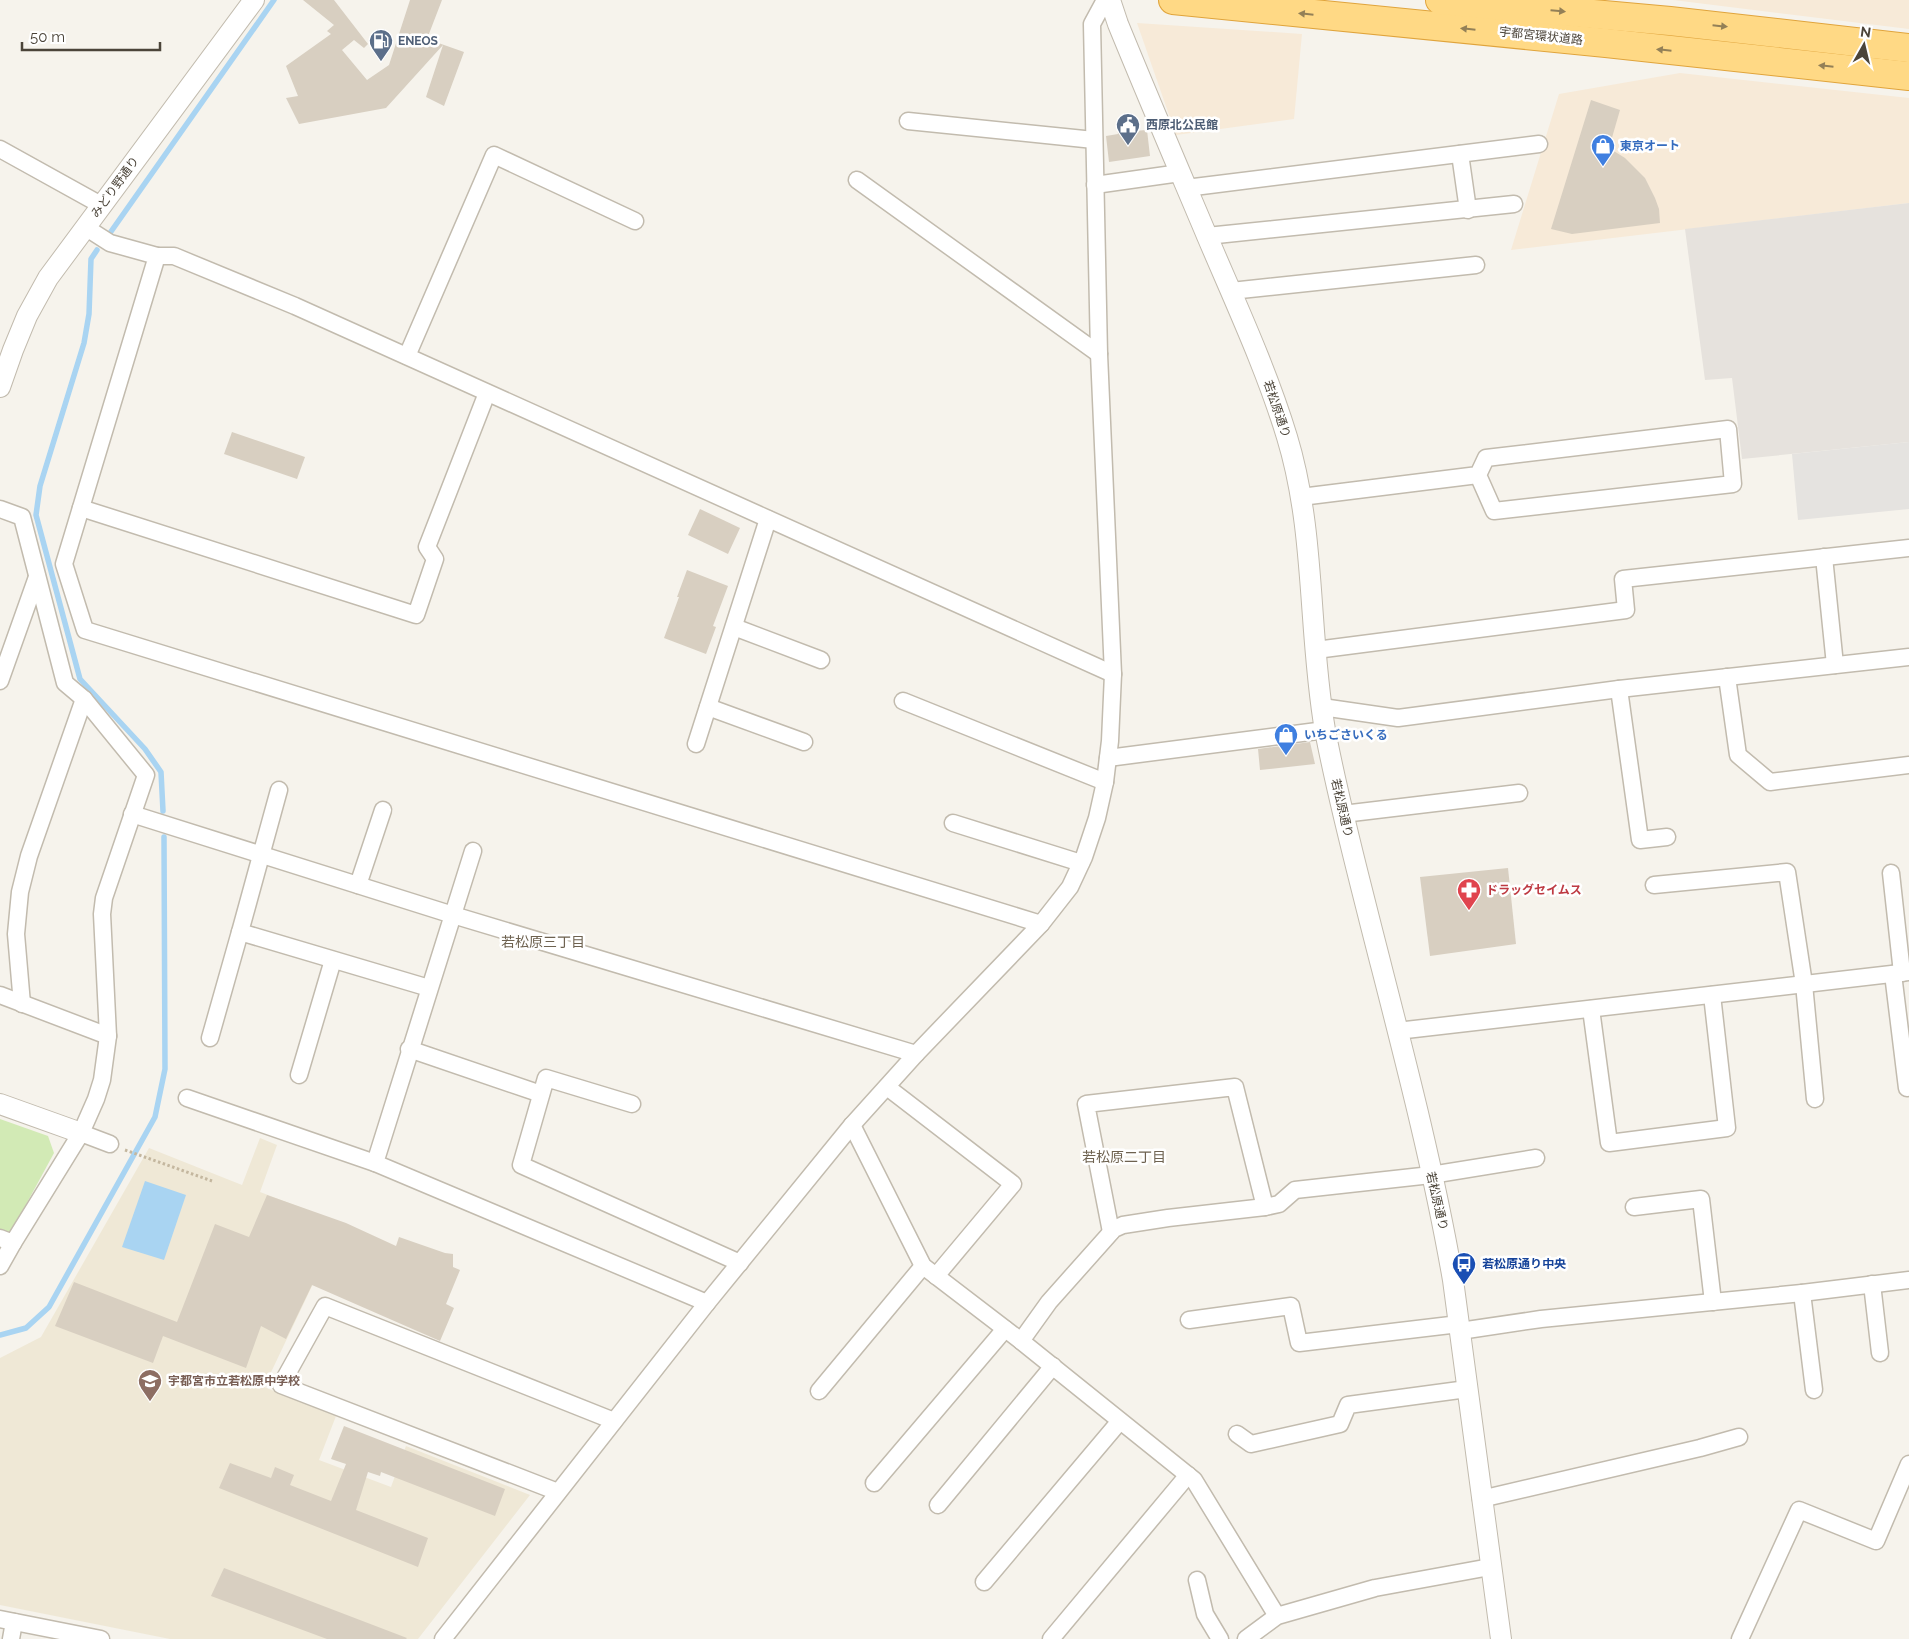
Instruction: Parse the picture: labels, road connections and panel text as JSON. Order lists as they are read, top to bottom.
{
  "streets": {
    "highway": ["宇都宮環状道路"],
    "street": ["みどり野通り", "若松原通り"]
  },
  "districts": ["若松原三丁目", "若松原二丁目"],
  "places": {
    "fuel station": ["ENEOS"],
    "public building": ["西原北公民館"],
    "shop": ["東京オート", "いちごさいくる"],
    "pharmacy": ["ドラッグセイムス"],
    "bus stop": ["若松原通り中央"],
    "school or university": ["宇都宮市立若松原中学校"]
  },
  "scale_bar": "50 m",
  "north": "top"
}
